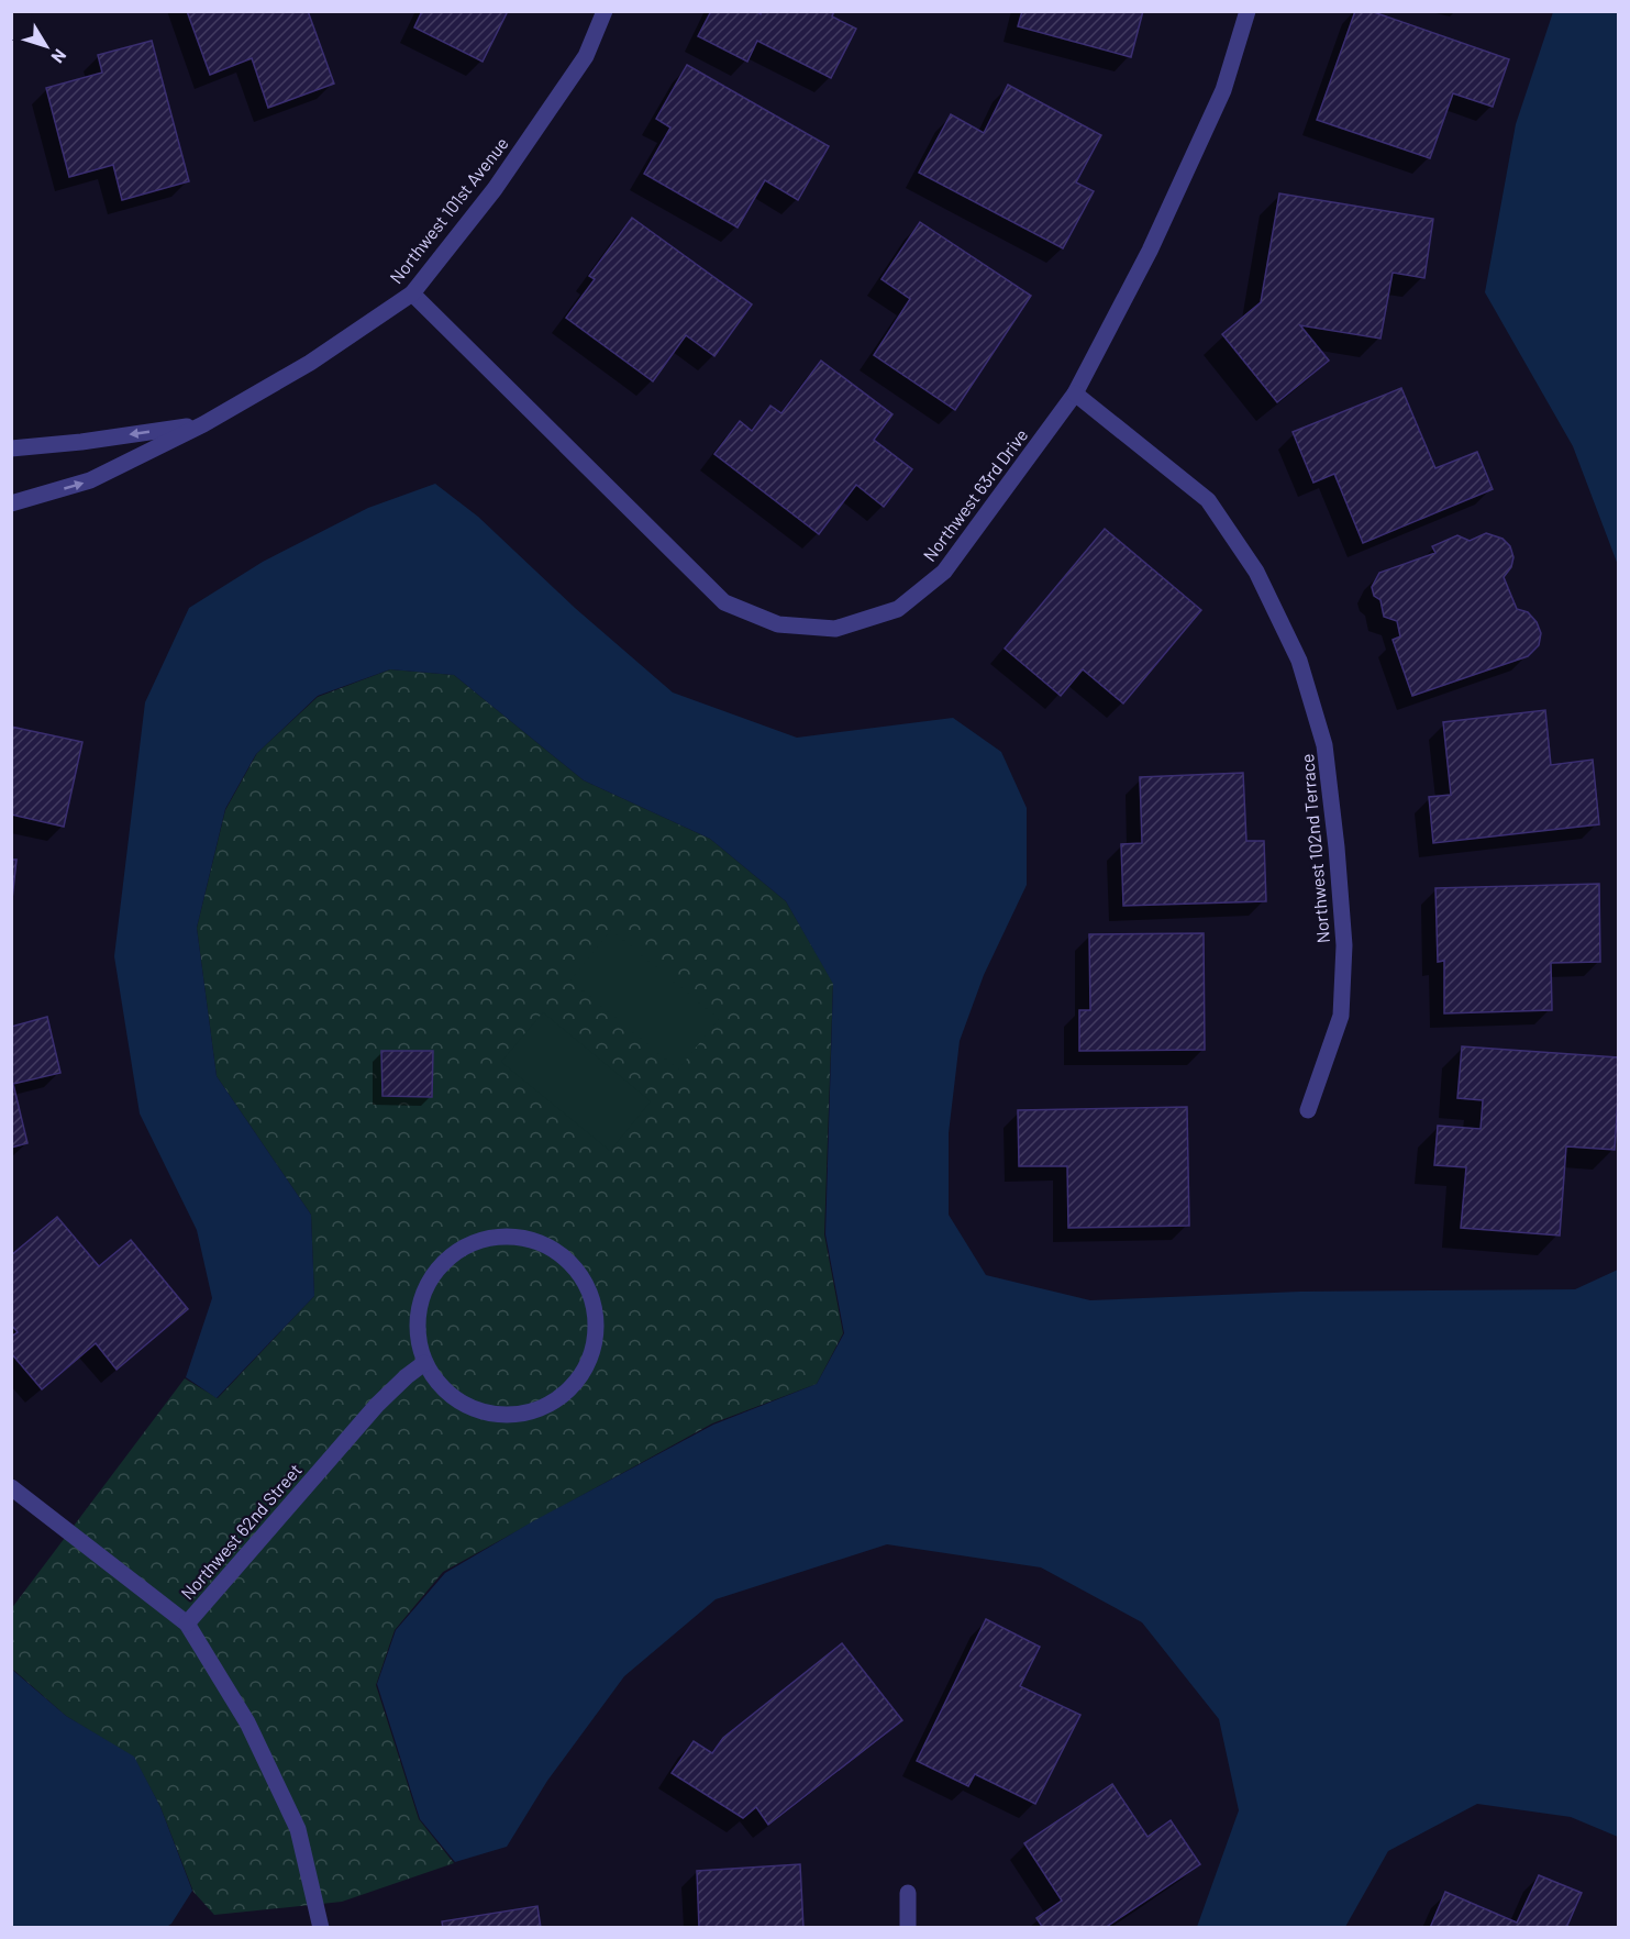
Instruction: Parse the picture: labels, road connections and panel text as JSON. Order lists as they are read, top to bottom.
{
  "streets": {
    "street": [
      "Northwest 101st Avenue",
      "Northwest 63rd Drive",
      "Northwest 102nd Terrace",
      "Northwest 62nd Street"
    ]
  },
  "crossings": [
    ["Northwest 101st Avenue", "Northwest 63rd Drive"],
    ["Northwest 63rd Drive", "Northwest 102nd Terrace"]
  ],
  "north": "bottom right"
}
